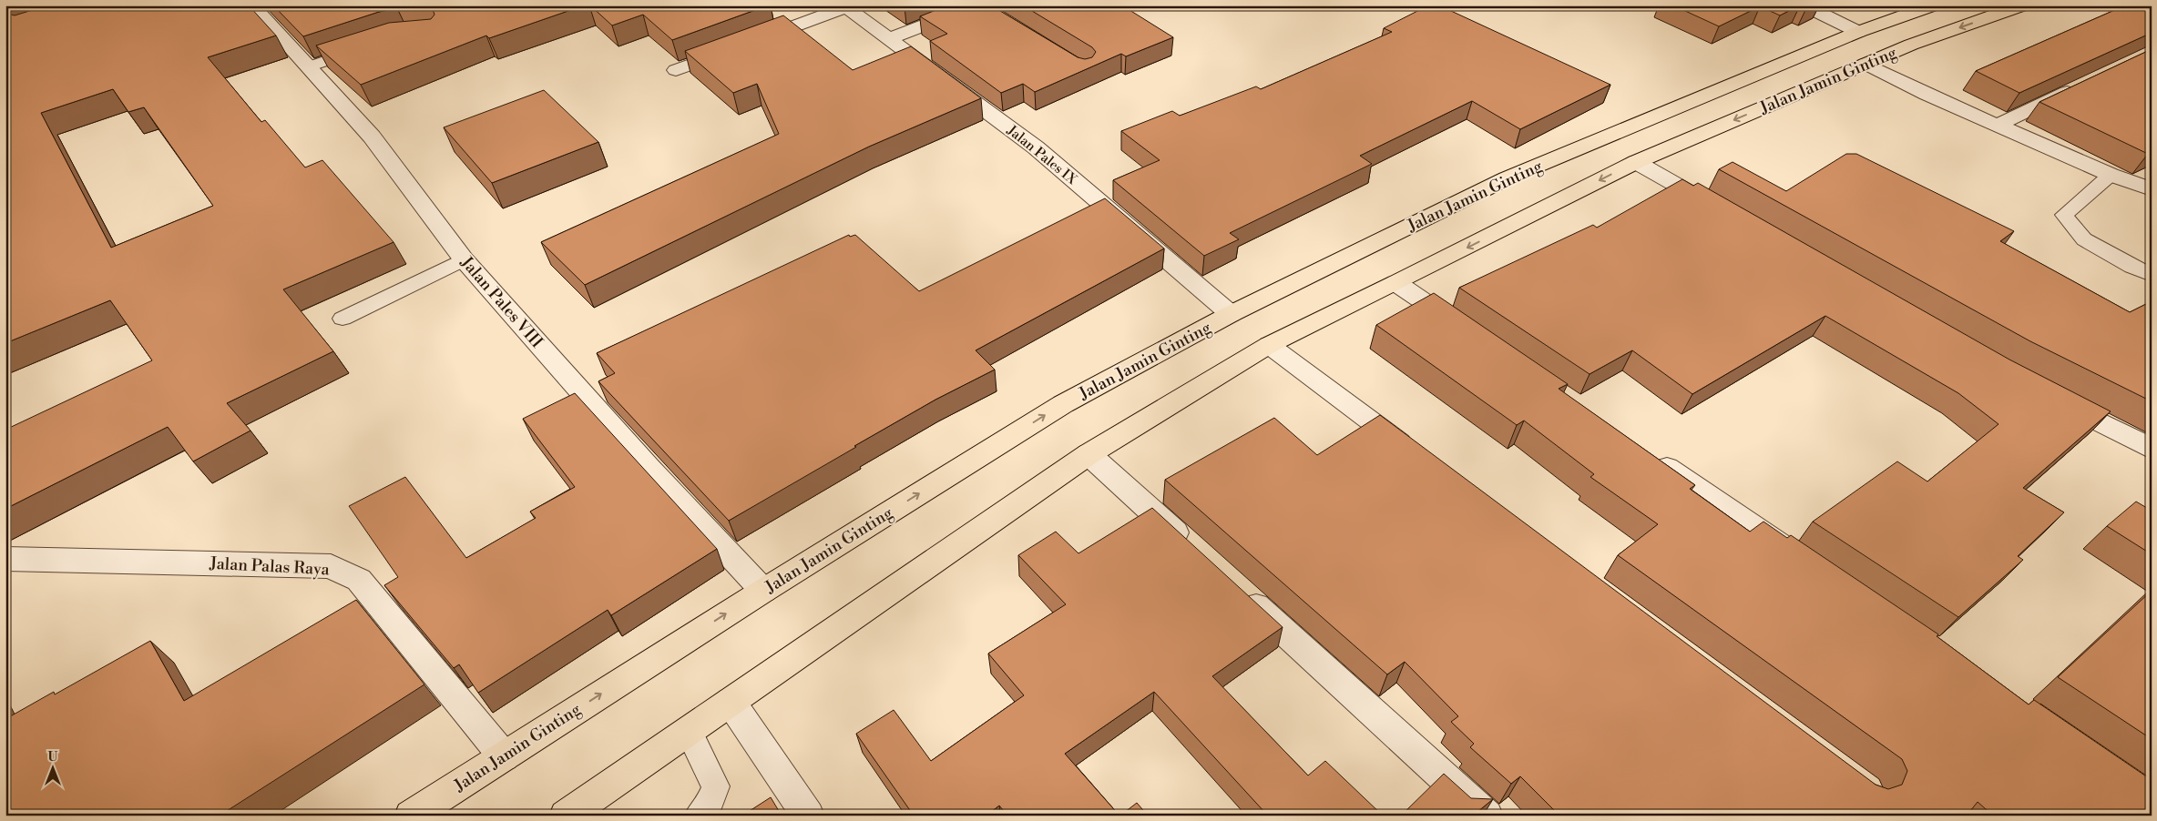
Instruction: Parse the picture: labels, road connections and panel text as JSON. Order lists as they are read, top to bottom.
{
  "streets": {
    "highway": ["Jalan Jamin Ginting"],
    "street": ["Jalan Pales IX", "Jalan Pales VIII", "Jalan Palas Raya"]
  },
  "crossings": [
    ["Jalan Jamin Ginting", "Jalan Pales IX"],
    ["Jalan Jamin Ginting", "Jalan Pales VIII"],
    ["Jalan Jamin Ginting", "Jalan Palas Raya"]
  ],
  "north": "top"
}
